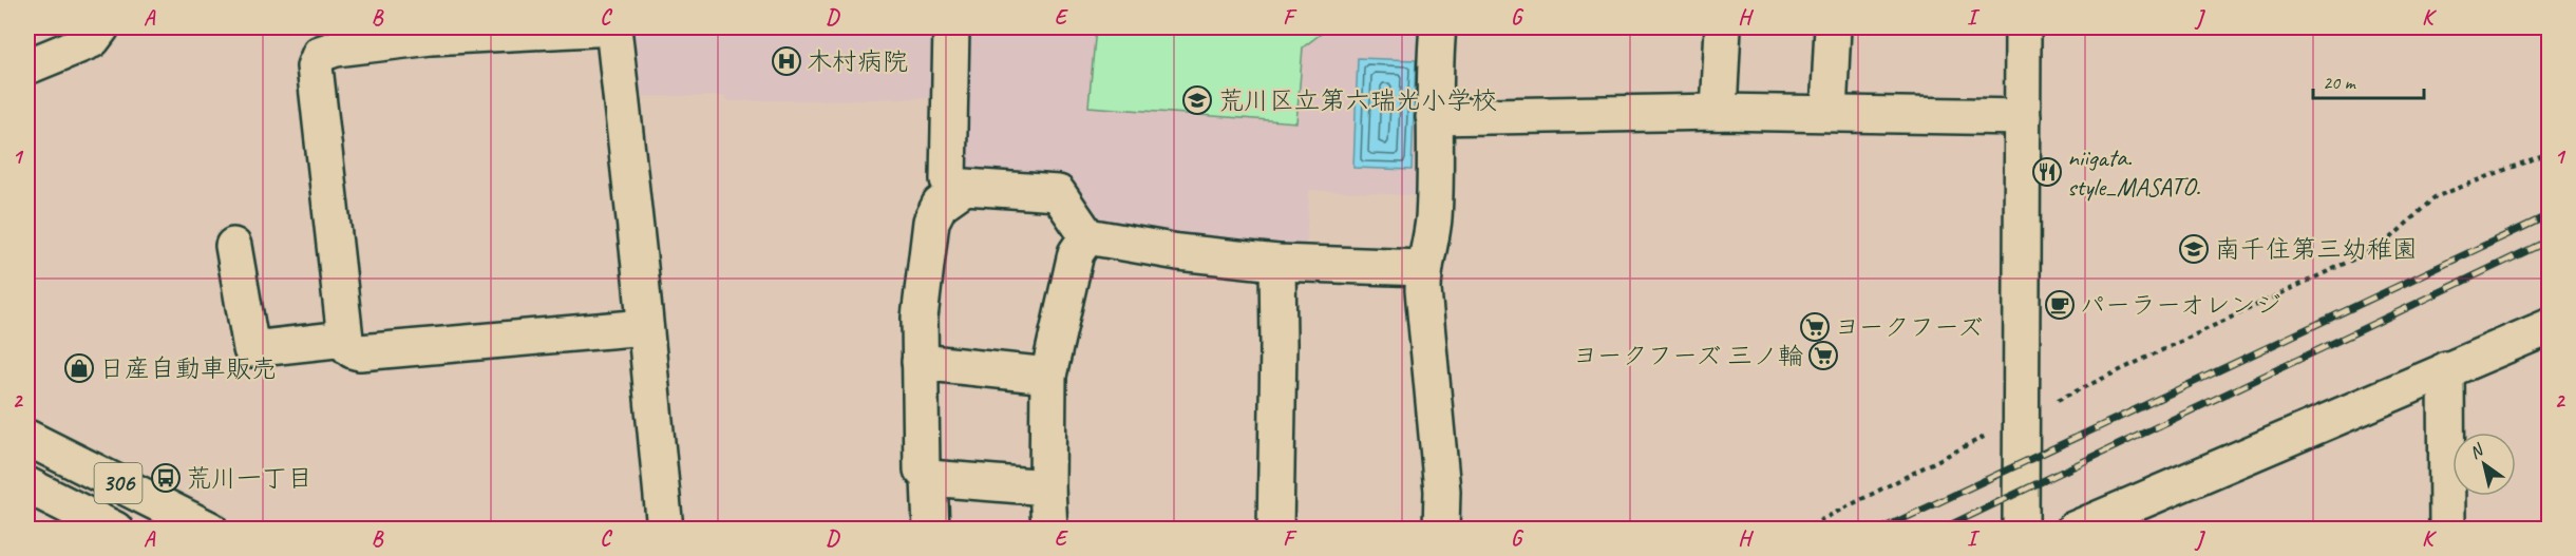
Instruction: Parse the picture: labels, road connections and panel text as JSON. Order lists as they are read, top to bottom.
{
  "streets": {
    "street": ["306"]
  },
  "places": {
    "hospital": ["木村病院"],
    "school or university": ["荒川区立第六瑞光小学校", "南千住第三幼稚園"],
    "restaurant": ["niigata. style_MASATO."],
    "cafe": ["パーラーオレンジ"],
    "supermarket": ["ヨークフーズ", "ヨークフーズ 三ノ輪"],
    "shop": ["日産自動車販売"],
    "bus stop": ["荒川一丁目"]
  },
  "scale_bar": "20 m",
  "north": "top left",
  "grid": {
    "columns": [
      "A",
      "B",
      "C",
      "D",
      "E",
      "F",
      "G",
      "H",
      "I",
      "J",
      "K"
    ],
    "rows": ["1", "2"]
  }
}
